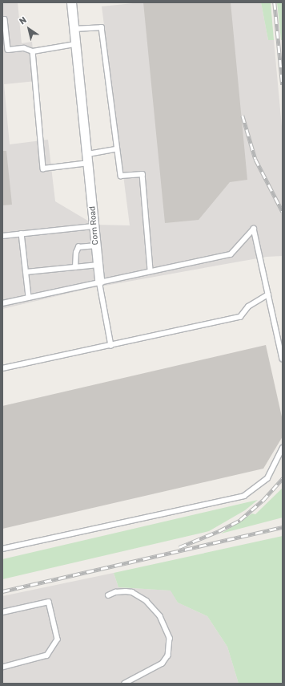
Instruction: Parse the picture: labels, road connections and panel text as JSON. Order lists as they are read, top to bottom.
{
  "streets": {
    "street": ["Corn Road"]
  },
  "north": "top left"
}
